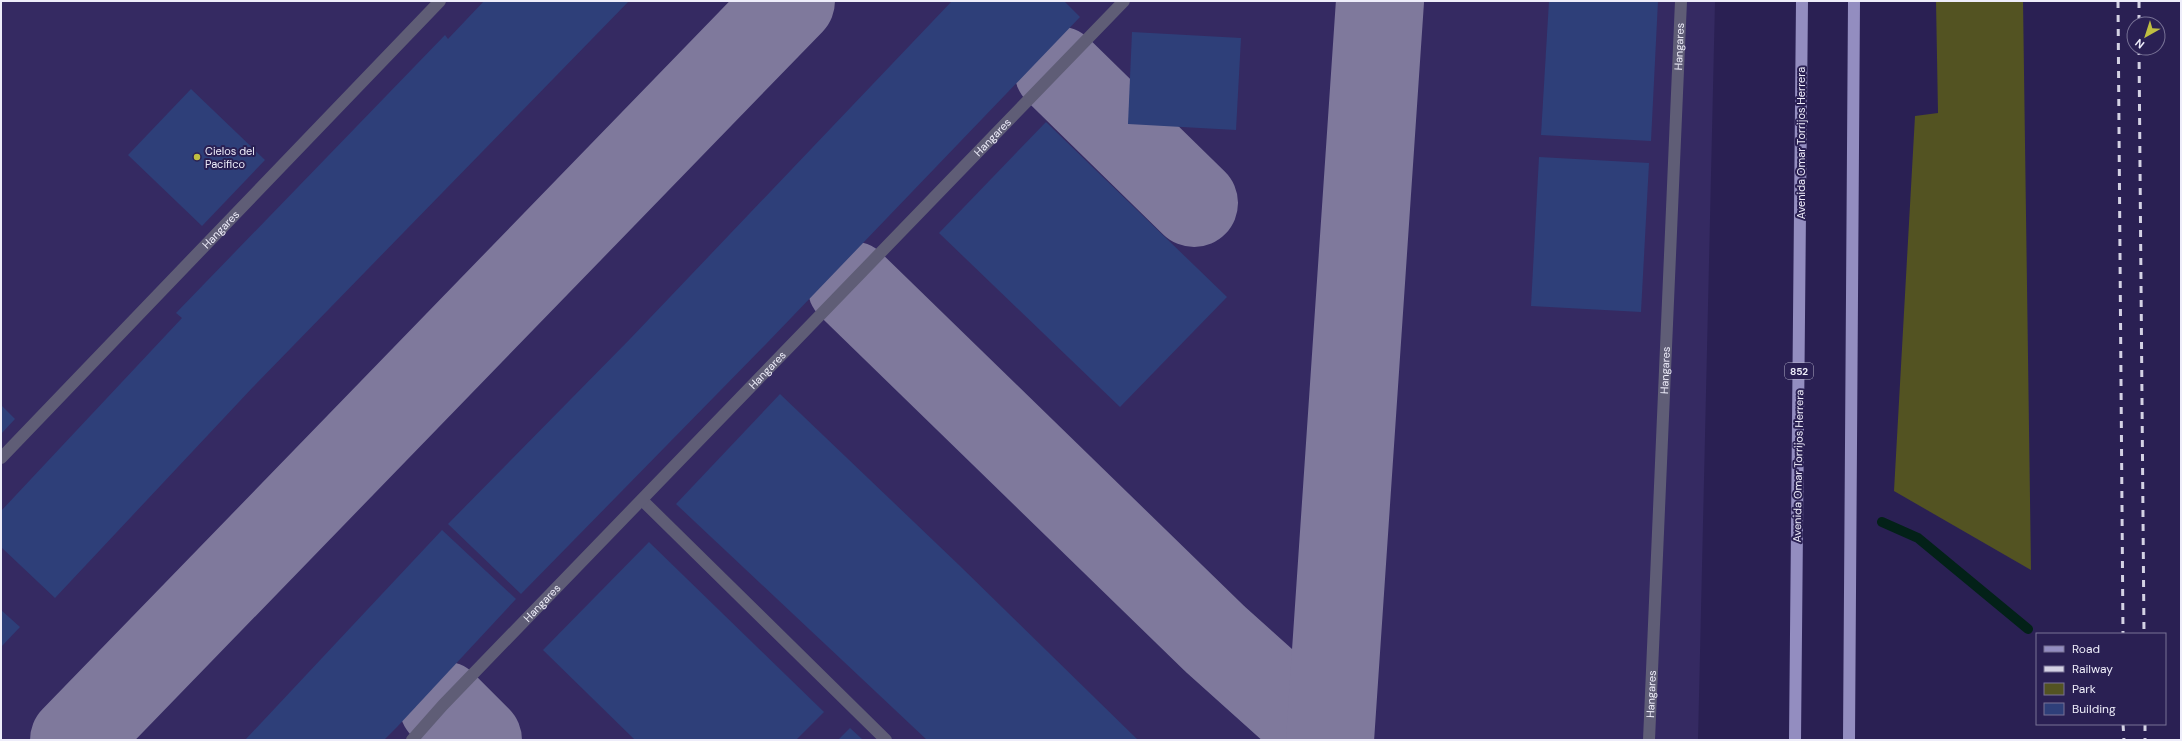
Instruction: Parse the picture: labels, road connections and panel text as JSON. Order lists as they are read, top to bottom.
{
  "streets": {
    "main road": ["Avenida Omar Torrijos Herrera", "852"],
    "lane": ["Hangares"]
  },
  "places": ["Cielos del Pacifico"],
  "legend": [
    "Road",
    "Railway",
    "Park",
    "Building"
  ],
  "north": "bottom left"
}
